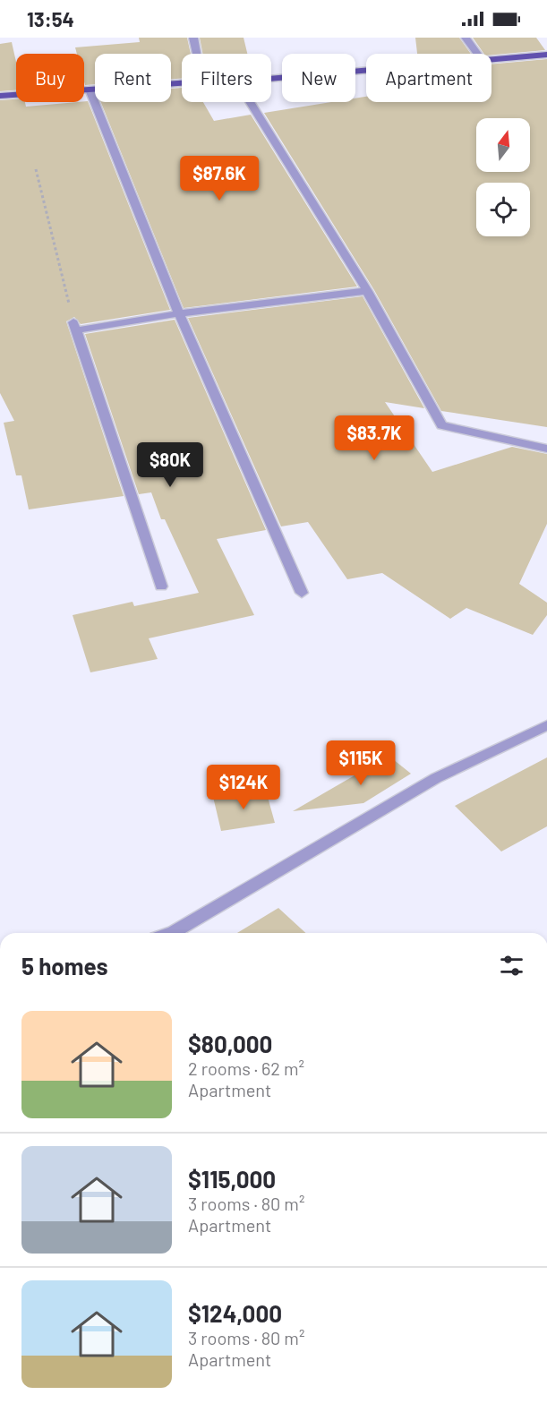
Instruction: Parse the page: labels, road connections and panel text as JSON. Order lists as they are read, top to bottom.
{
  "north": "top",
  "page": {
    "status": "13:54",
    "chip": [
      "Buy",
      "Rent",
      "Filters",
      "New",
      "Apartment"
    ],
    "price": [
      "$87.6K",
      "$83.7K",
      "$80K",
      "$115K",
      "$124K"
    ],
    "heading": "5 homes",
    "list": [
      {
        "name": "$80,000",
        "note": "2 rooms · 62 m² · Apartment"
      },
      {
        "name": "$115,000",
        "note": "3 rooms · 80 m² · Apartment"
      },
      {
        "name": "$124,000",
        "note": "3 rooms · 80 m² · Apartment"
      }
    ]
  }
}
